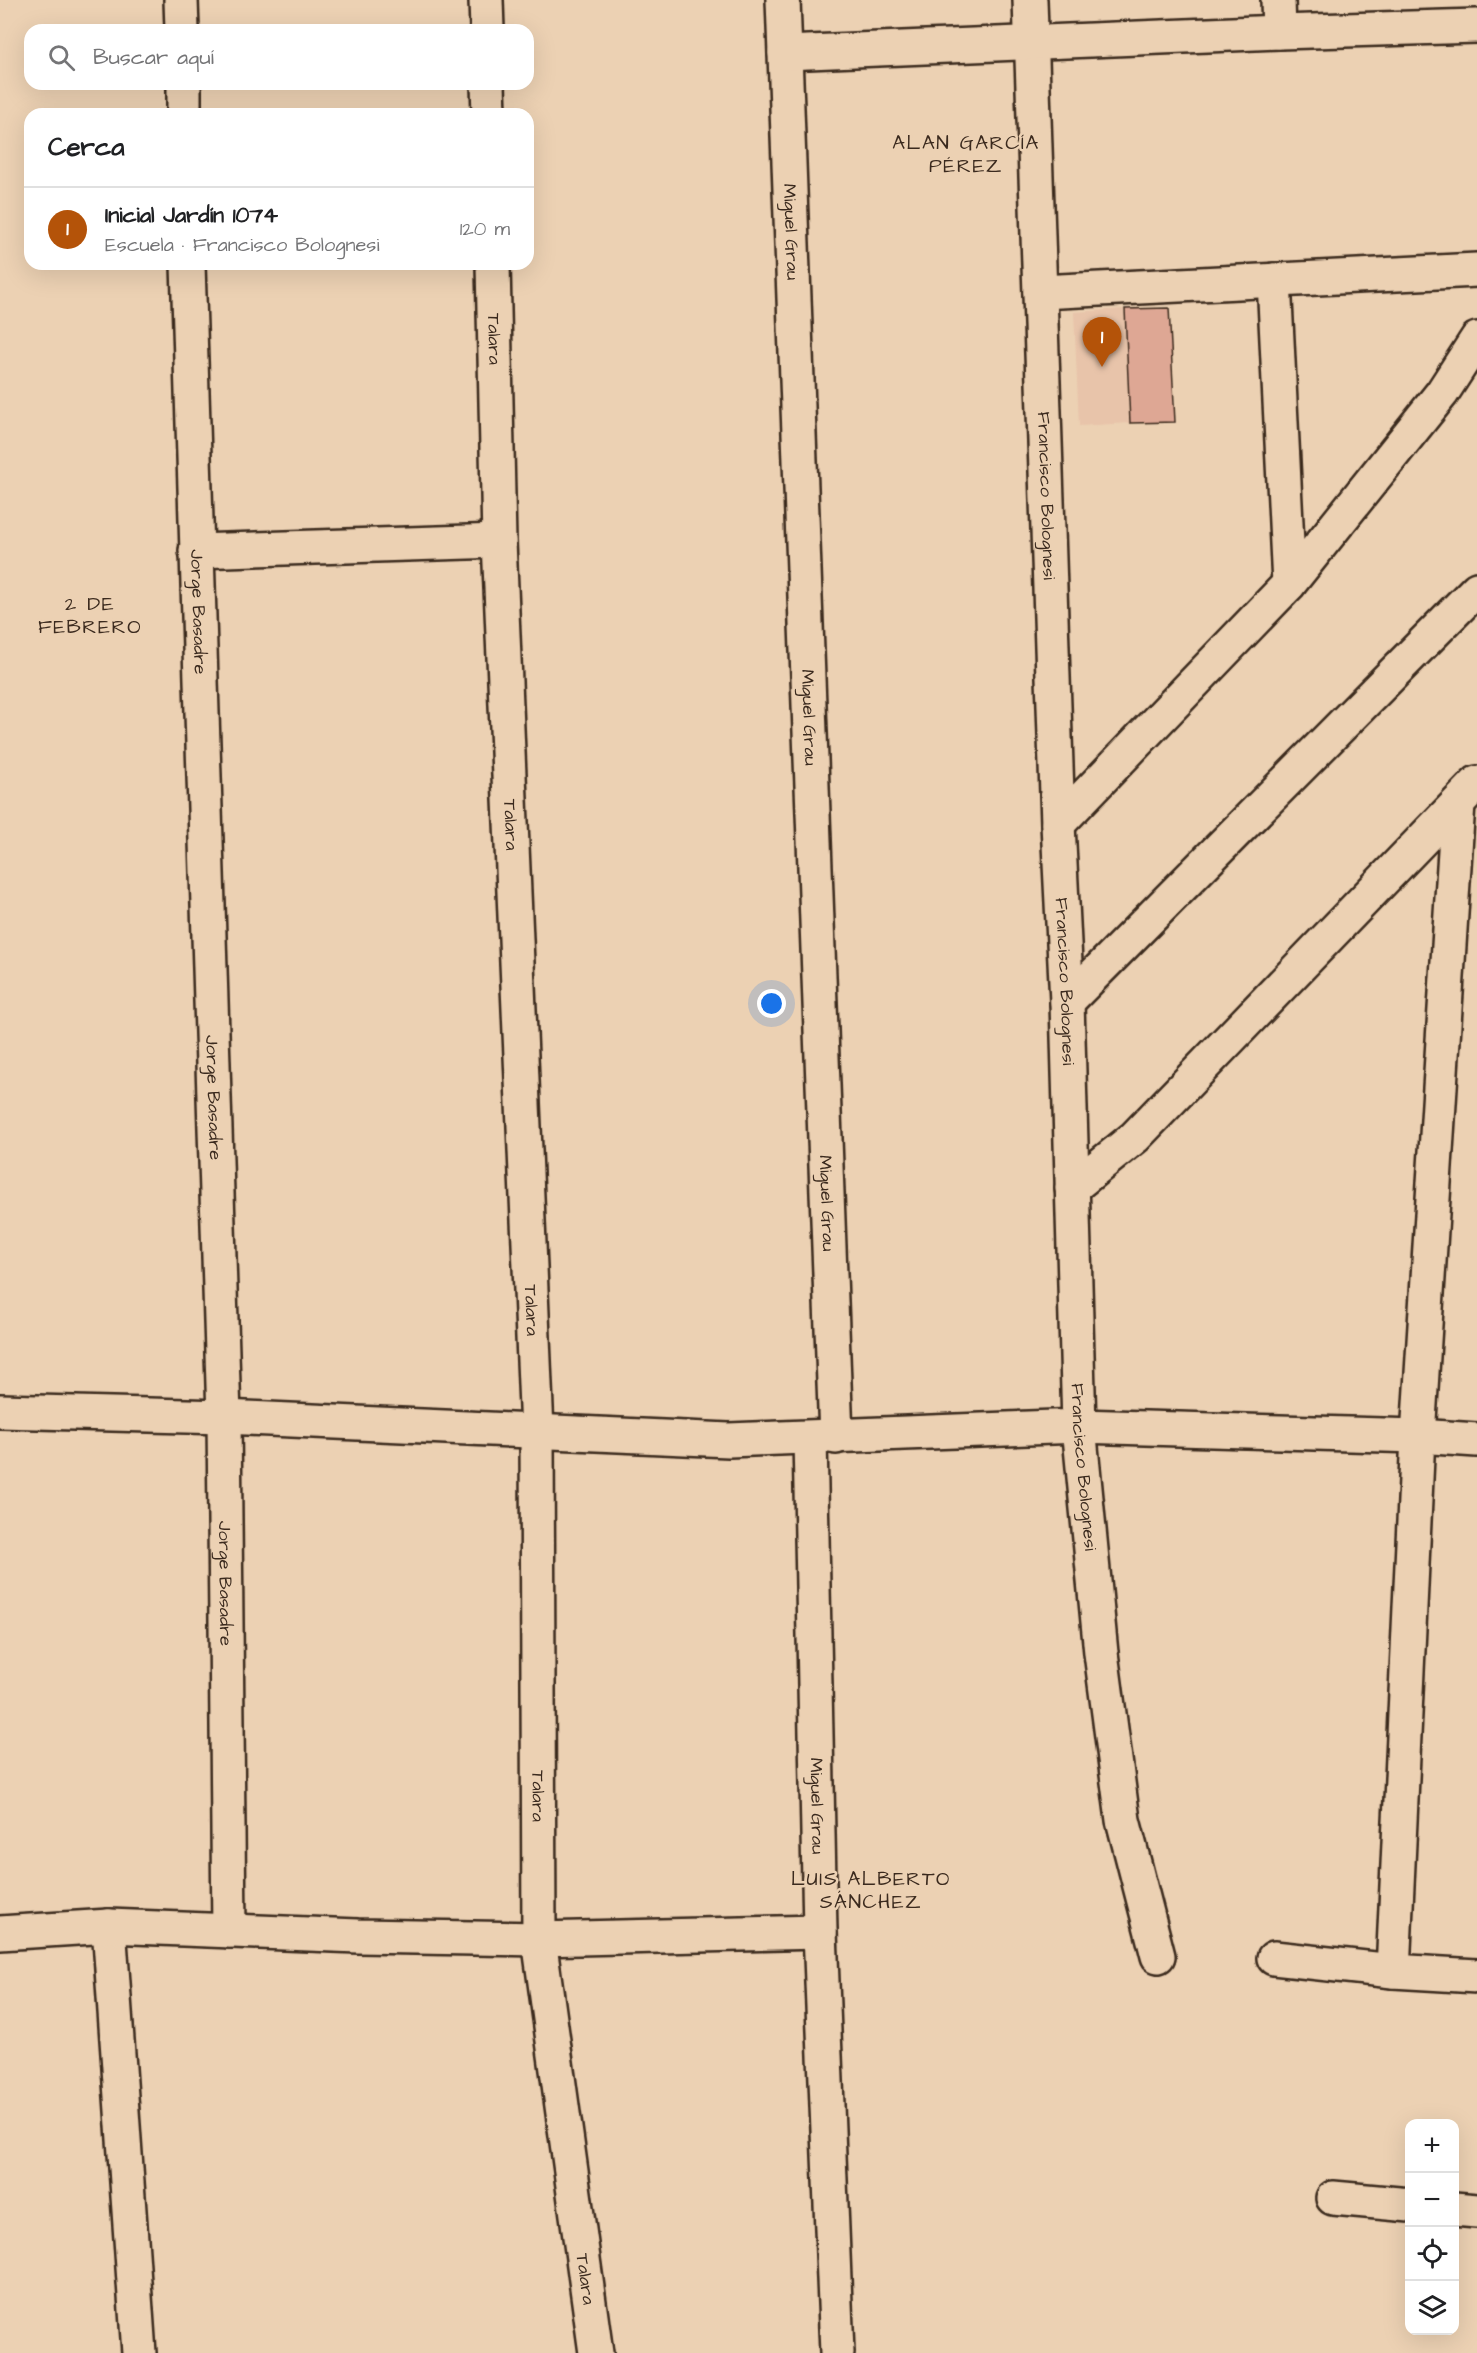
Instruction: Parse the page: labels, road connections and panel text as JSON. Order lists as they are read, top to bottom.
{
  "streets": {
    "street": [
      "Miguel Grau",
      "Talara",
      "Francisco Bolognesi",
      "Jorge Basadre"
    ]
  },
  "districts": ["ALAN GARCÍA PÉREZ", "2 DE FEBRERO", "LUIS ALBERTO SÁNCHEZ"],
  "page": {
    "search": "Buscar aquí",
    "heading": "Cerca",
    "list": [
      {
        "mark": "1",
        "name": "Inicial Jardín 1074",
        "note": "Escuela · Francisco Bolognesi",
        "value": "120 m"
      }
    ],
    "pins": "1",
    "map_buttons": ["+", "−"]
  }
}
